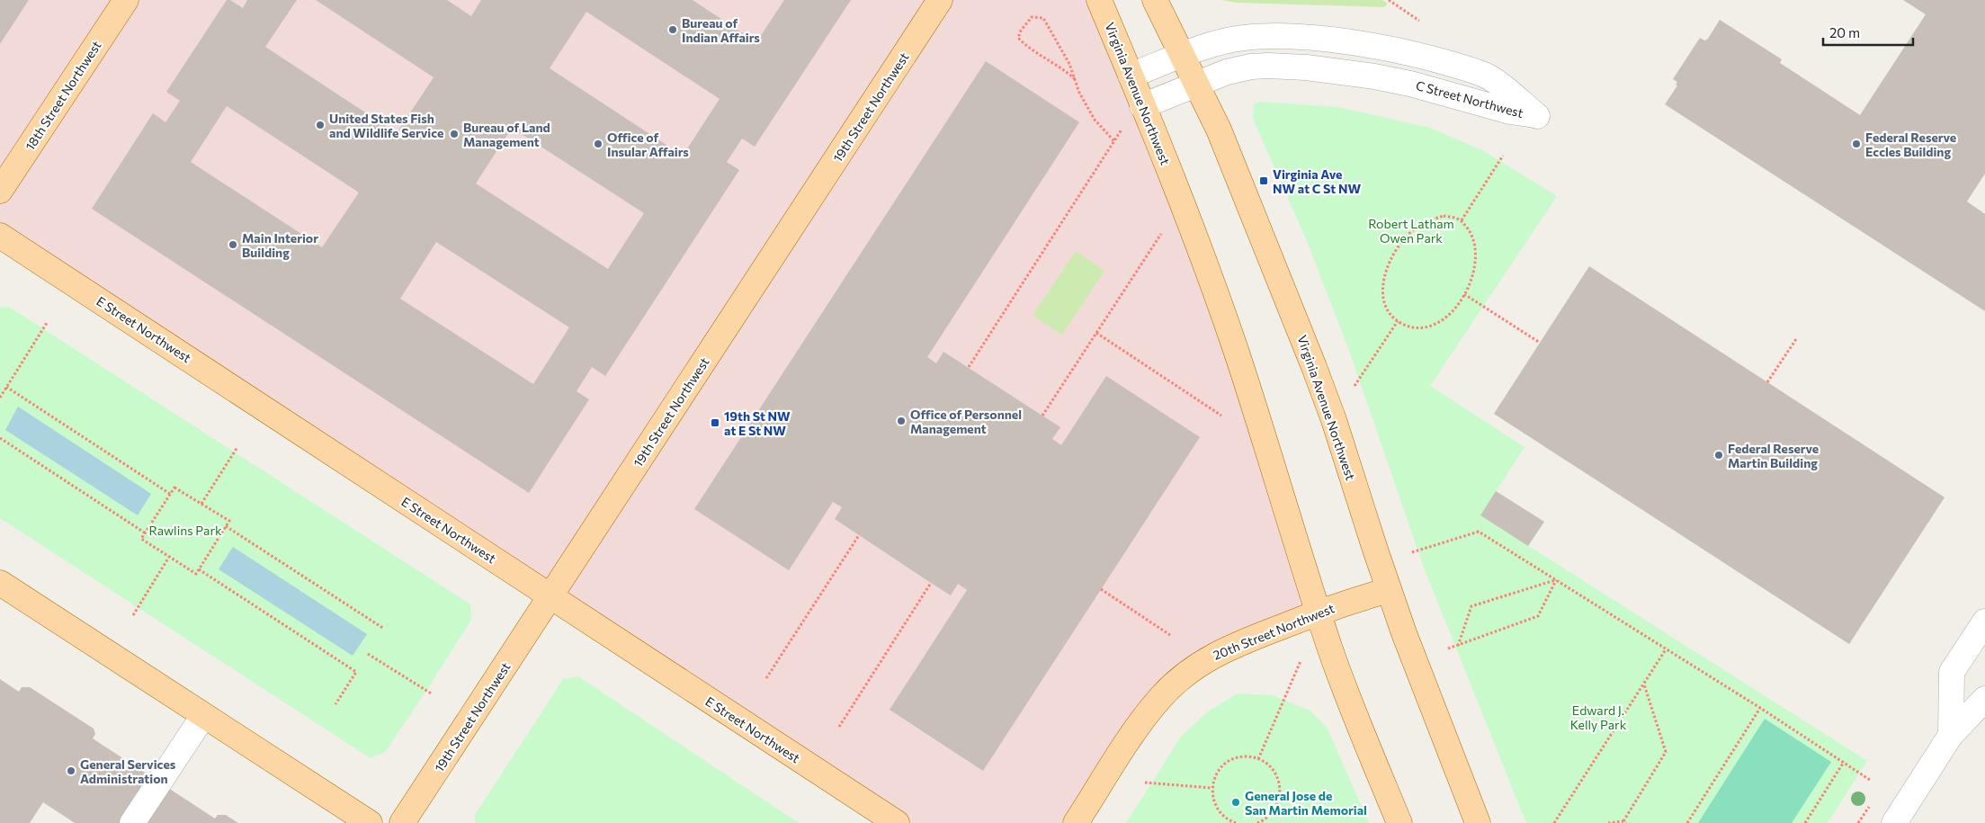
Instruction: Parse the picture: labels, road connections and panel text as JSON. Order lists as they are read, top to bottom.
{
  "streets": {
    "main road": [
      "Virginia Avenue Northwest",
      "18th Street Northwest",
      "19th Street Northwest",
      "E Street Northwest",
      "20th Street Northwest"
    ],
    "street": ["C Street Northwest"]
  },
  "crossings": [
    ["Virginia Avenue Northwest", "C Street Northwest"],
    ["Virginia Avenue Northwest", "20th Street Northwest"],
    ["19th Street Northwest", "E Street Northwest"]
  ],
  "parks": ["Robert Latham Owen Park", "Rawlins Park", "Edward J. Kelly Park"],
  "places": {
    "other": [
      "Bureau of Indian Affairs",
      "United States Fish and Wildlife Service",
      "Bureau of Land Management",
      "Office of Insular Affairs",
      "Federal Reserve Eccles Building",
      "Main Interior Building",
      "Office of Personnel Management",
      "Federal Reserve Martin Building",
      "General Services Administration",
      "General Jose de San Martin Memorial"
    ],
    "transit": ["Virginia Ave NW at C St NW", "19th St NW at E St NW"]
  },
  "scale_bar": "20 m"
}
